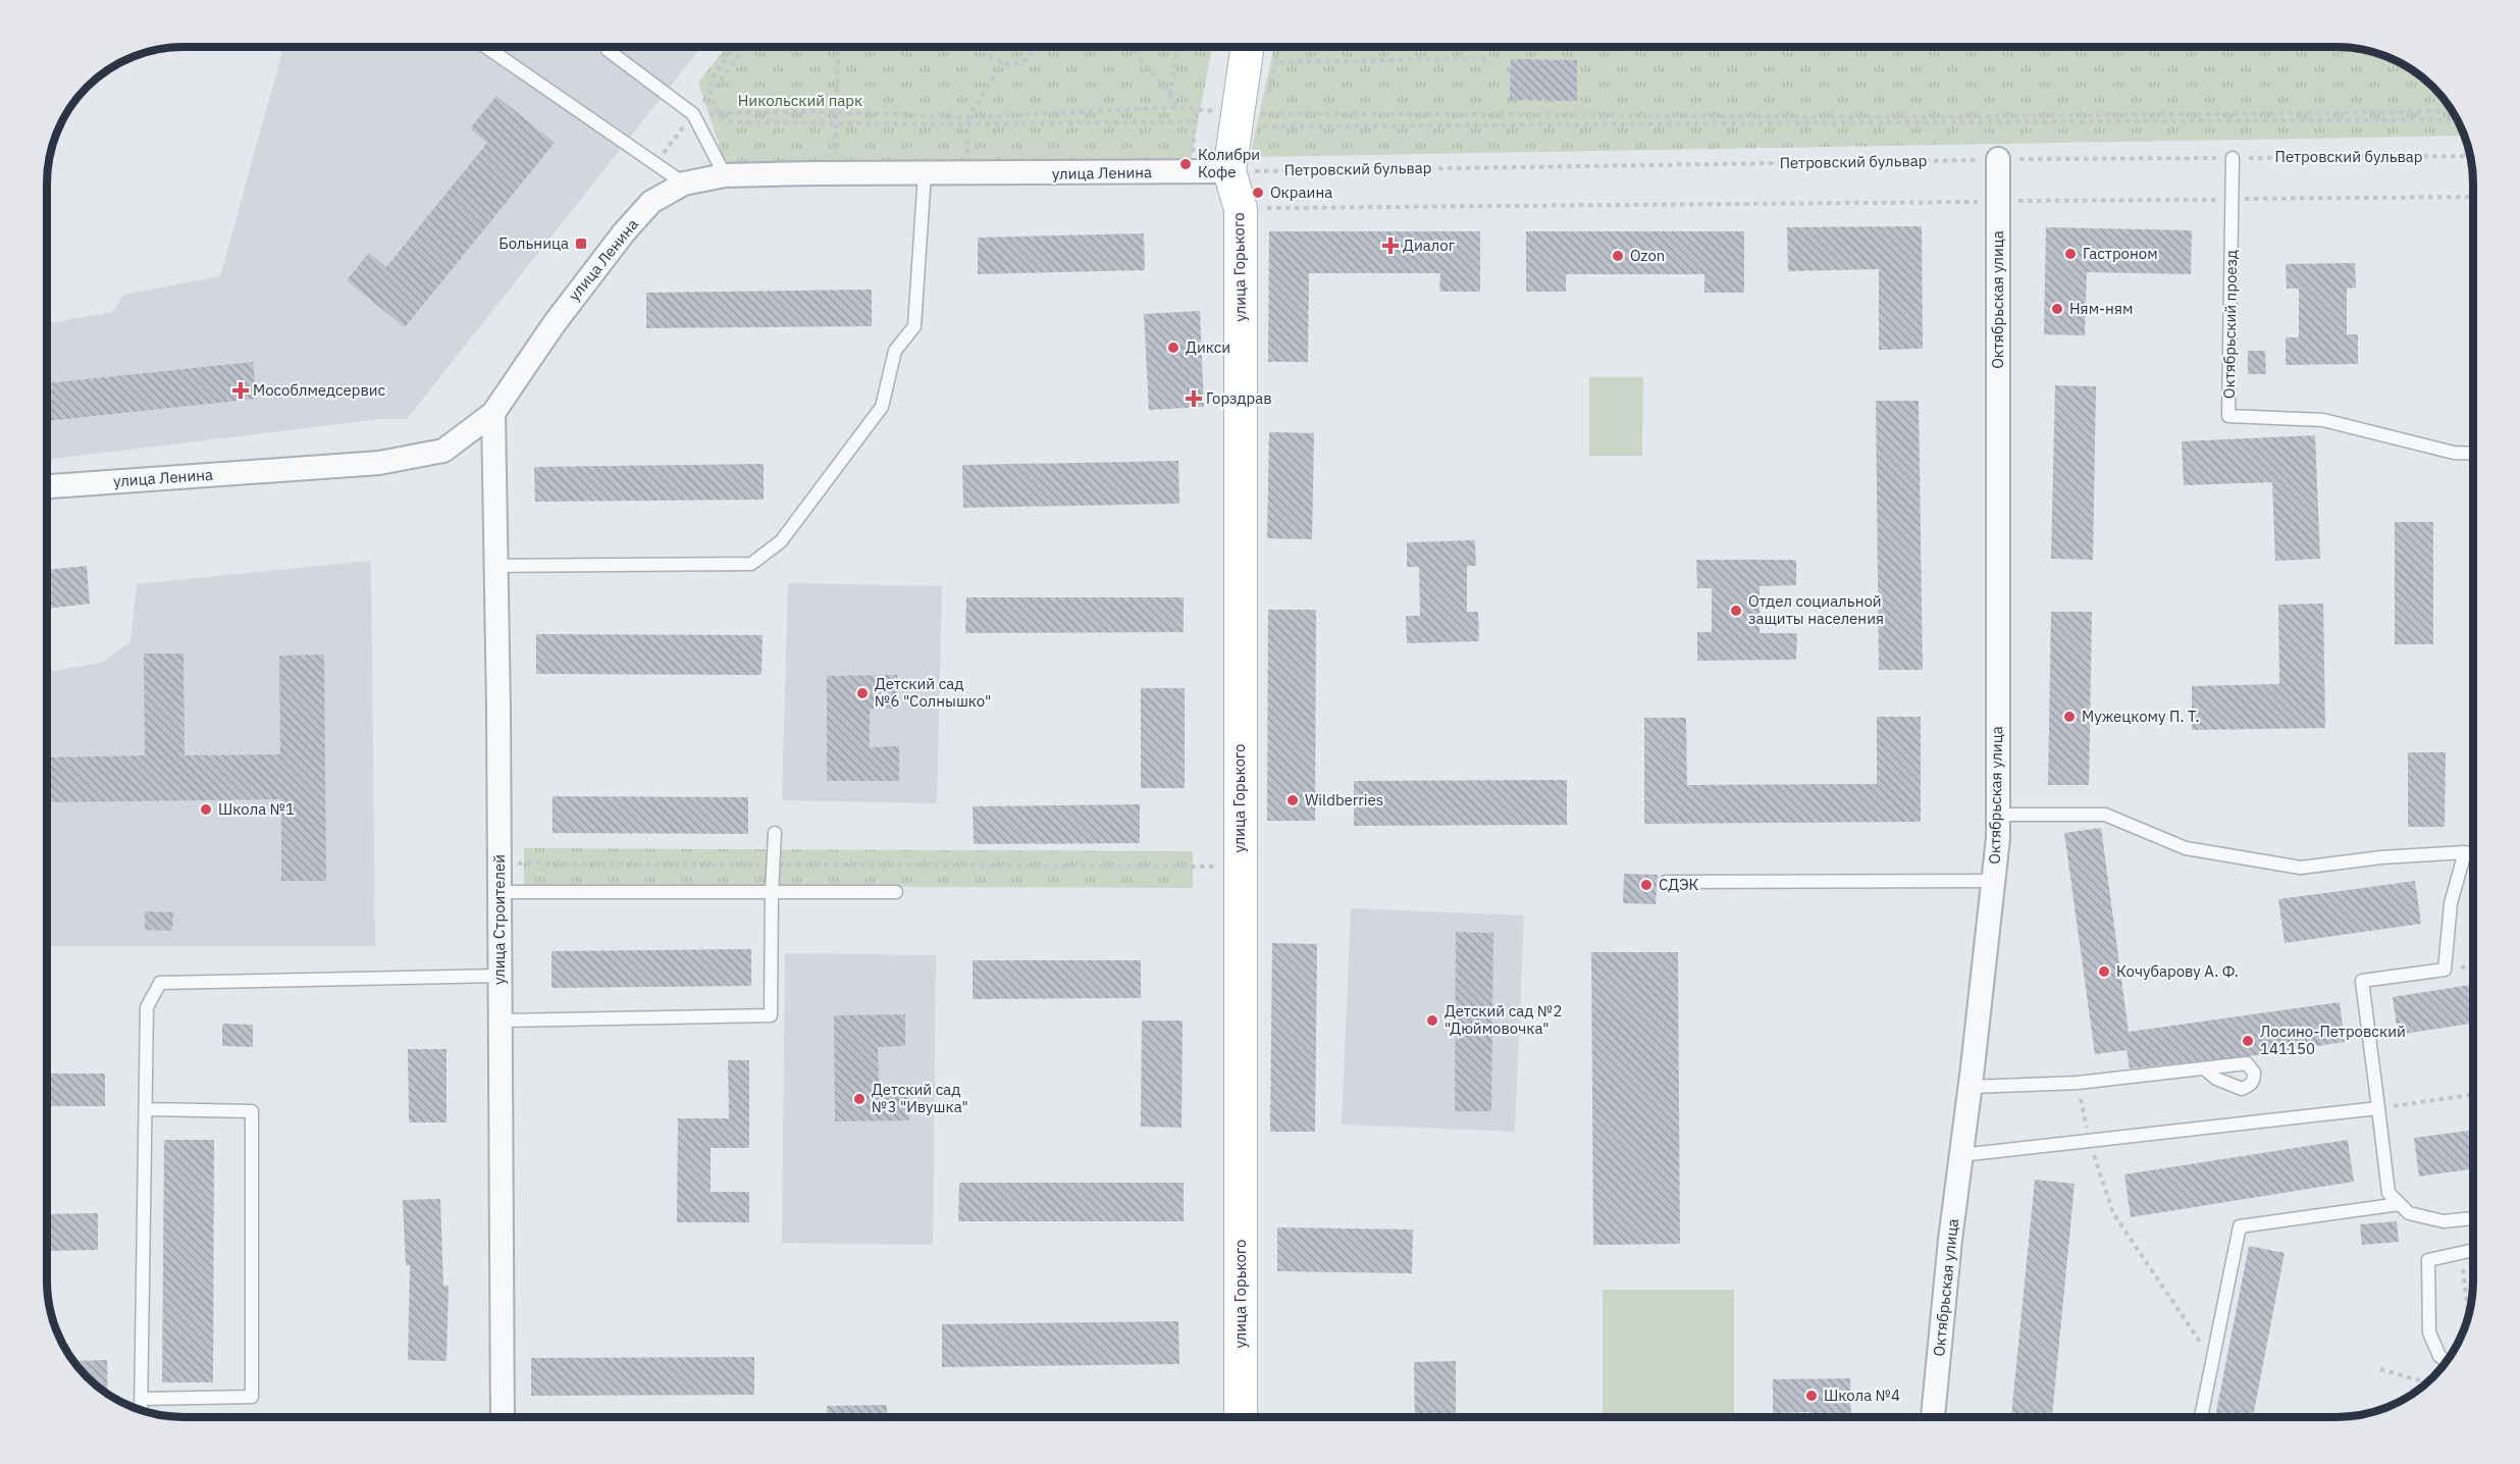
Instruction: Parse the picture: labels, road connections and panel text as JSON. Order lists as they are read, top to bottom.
{
  "streets": {
    "street": [
      "улица Ленина",
      "улица Горького",
      "Октябрьская улица",
      "улица Строителей"
    ],
    "lane": ["Октябрьский проезд"],
    "path": ["Петровский бульвар"]
  },
  "crossings": [
    ["Петровский бульвар", "улица Ленина"],
    ["Петровский бульвар", "улица Горького"],
    ["Петровский бульвар", "Октябрьская улица"],
    ["Петровский бульвар", "Октябрьский проезд"],
    ["улица Ленина", "улица Горького"],
    ["улица Ленина", "улица Строителей"]
  ],
  "parks": ["Никольский парк"],
  "places": {
    "other": [
      "Колибри Кофе",
      "Окраина",
      "Гастроном",
      "Ozon",
      "Ням-ням",
      "Дикси",
      "Отдел социальной защиты населения",
      "Детский сад №6 \"Солнышко\"",
      "Мужецкому П. Т.",
      "Wildberries",
      "Школа №1",
      "СДЭК",
      "Кочубарову А. Ф.",
      "Детский сад №2 \"Дюймовочка\"",
      "Лосино-Петровский 141150",
      "Детский сад №3 \"Ивушка\"",
      "Школа №4"
    ],
    "transit": ["Больница"],
    "health": ["Диалог", "Мособлмедсервис", "Горздрав"]
  }
}
